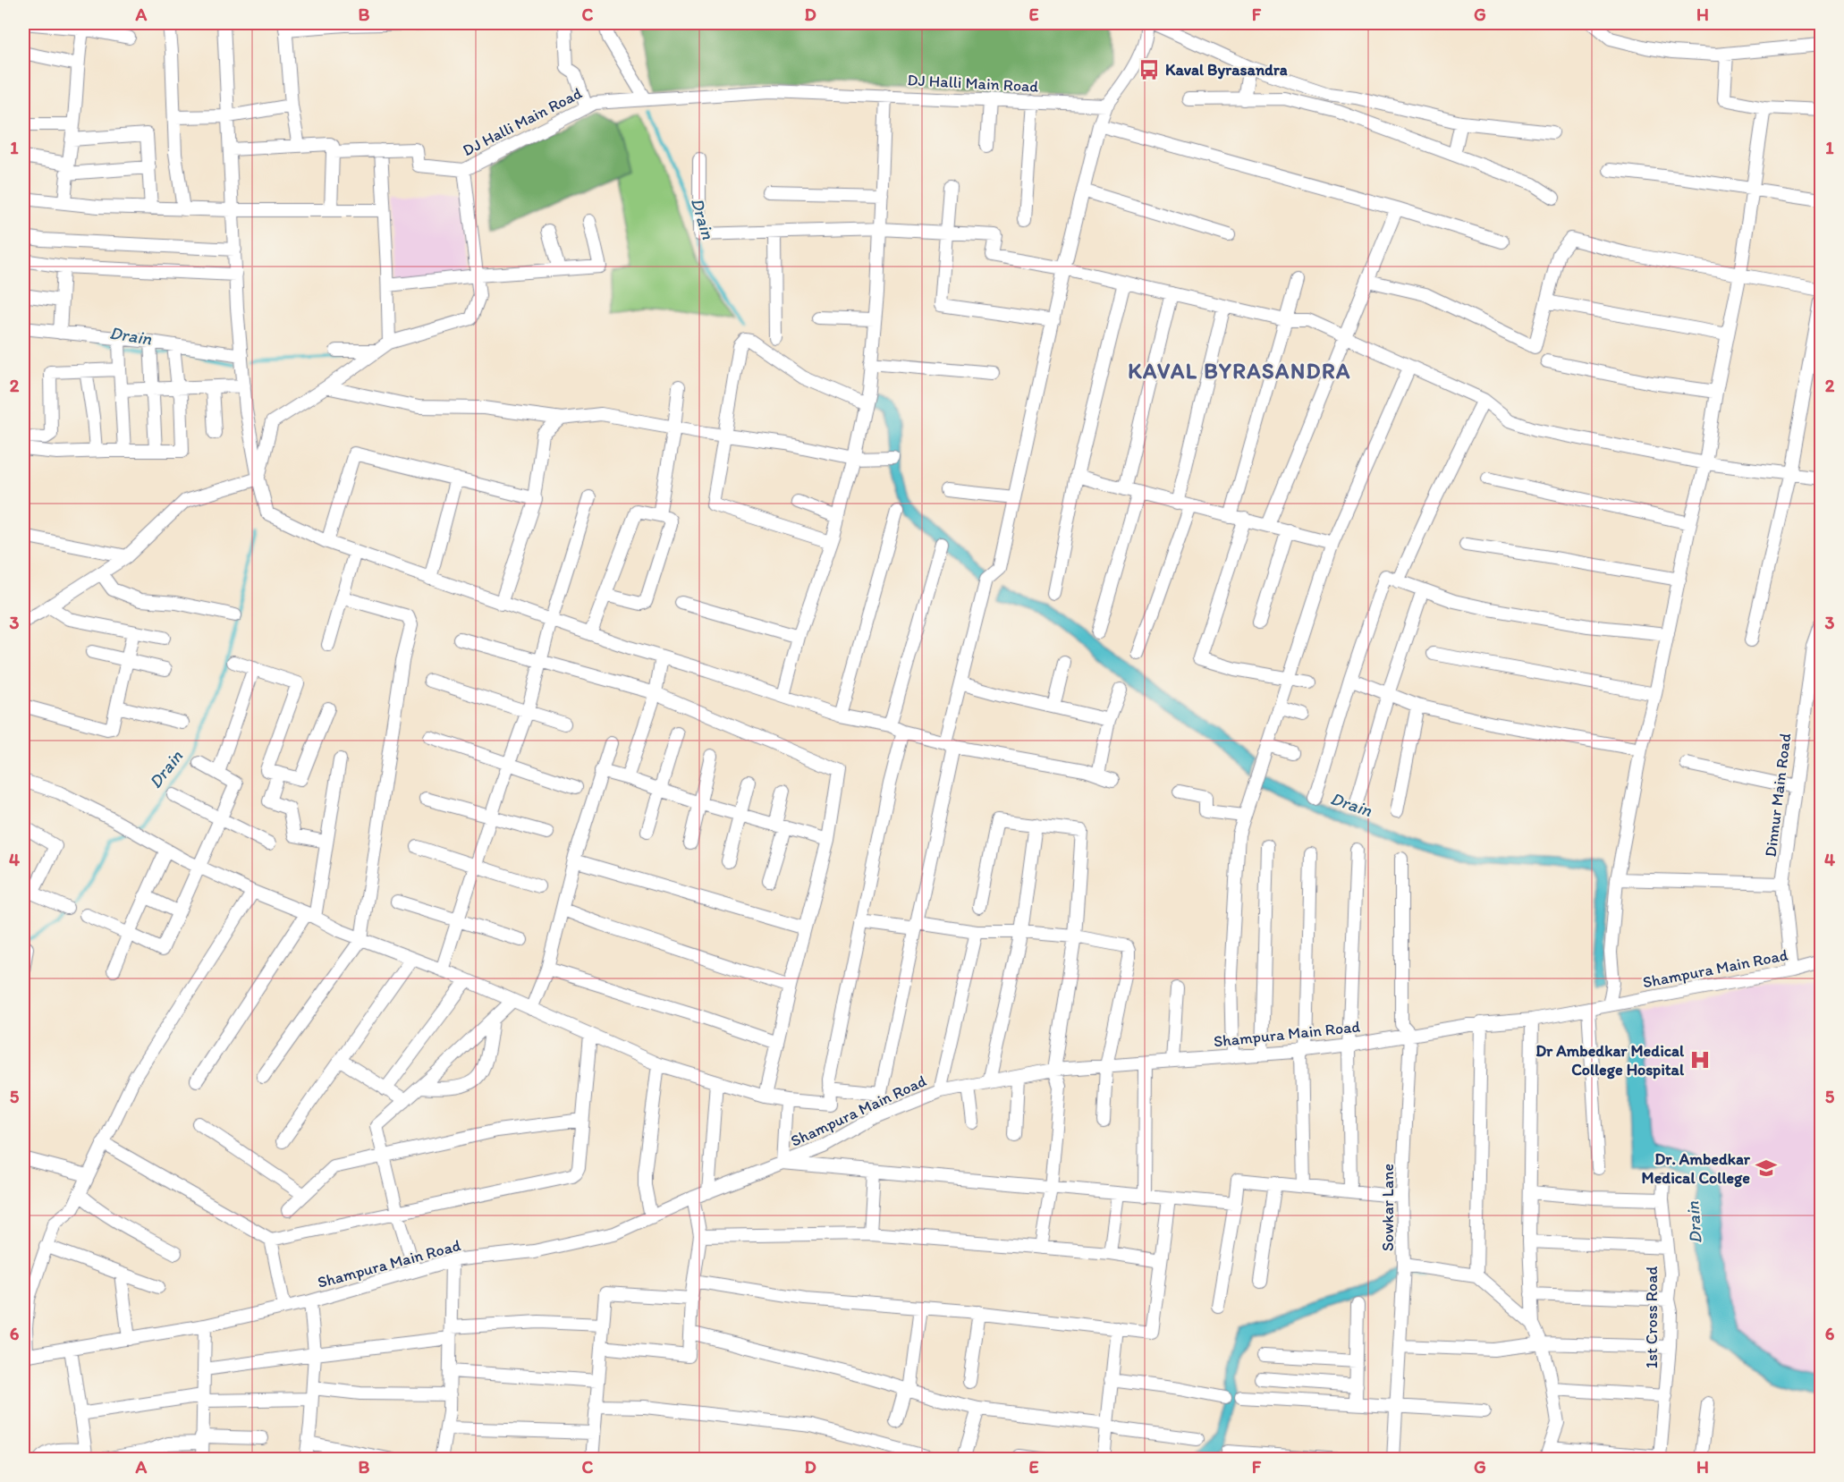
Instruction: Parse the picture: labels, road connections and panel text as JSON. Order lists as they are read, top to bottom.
{
  "streets": {
    "street": [
      "DJ Halli Main Road",
      "Dinnur Main Road",
      "Shampura Main Road",
      "Sowkar Lane",
      "1st Cross Road"
    ]
  },
  "crossings": [
    ["Dinnur Main Road", "Shampura Main Road"],
    ["Shampura Main Road", "Sowkar Lane"]
  ],
  "districts": ["KAVAL BYRASANDRA"],
  "water": ["Drain"],
  "places": {
    "bus stop": ["Kaval Byrasandra"],
    "hospital": ["Dr Ambedkar Medical College Hospital"],
    "school or university": ["Dr. Ambedkar Medical College"]
  },
  "grid": {
    "columns": [
      "A",
      "B",
      "C",
      "D",
      "E",
      "F",
      "G",
      "H"
    ],
    "rows": [
      "1",
      "2",
      "3",
      "4",
      "5",
      "6"
    ]
  }
}
